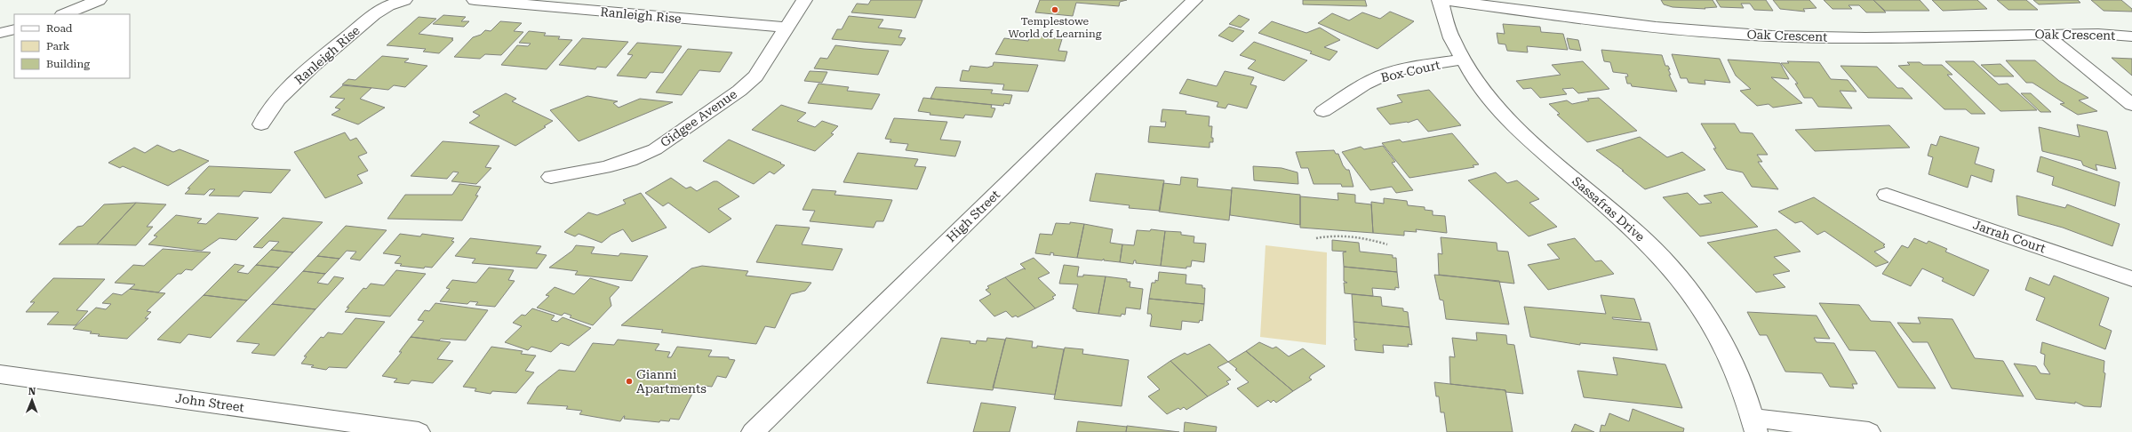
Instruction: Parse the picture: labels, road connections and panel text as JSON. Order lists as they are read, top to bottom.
{
  "streets": {
    "street": [
      "Ranleigh Rise",
      "Oak Crescent",
      "Box Court",
      "Gidgee Avenue",
      "Sassafras Drive",
      "High Street",
      "Jarrah Court",
      "John Street"
    ]
  },
  "crossings": [
    ["Ranleigh Rise", "Gidgee Avenue"],
    ["Box Court", "Sassafras Drive"]
  ],
  "places": ["Templestowe World of Learning", "Gianni Apartments"],
  "legend": ["Road", "Park", "Building"],
  "north": "top"
}
